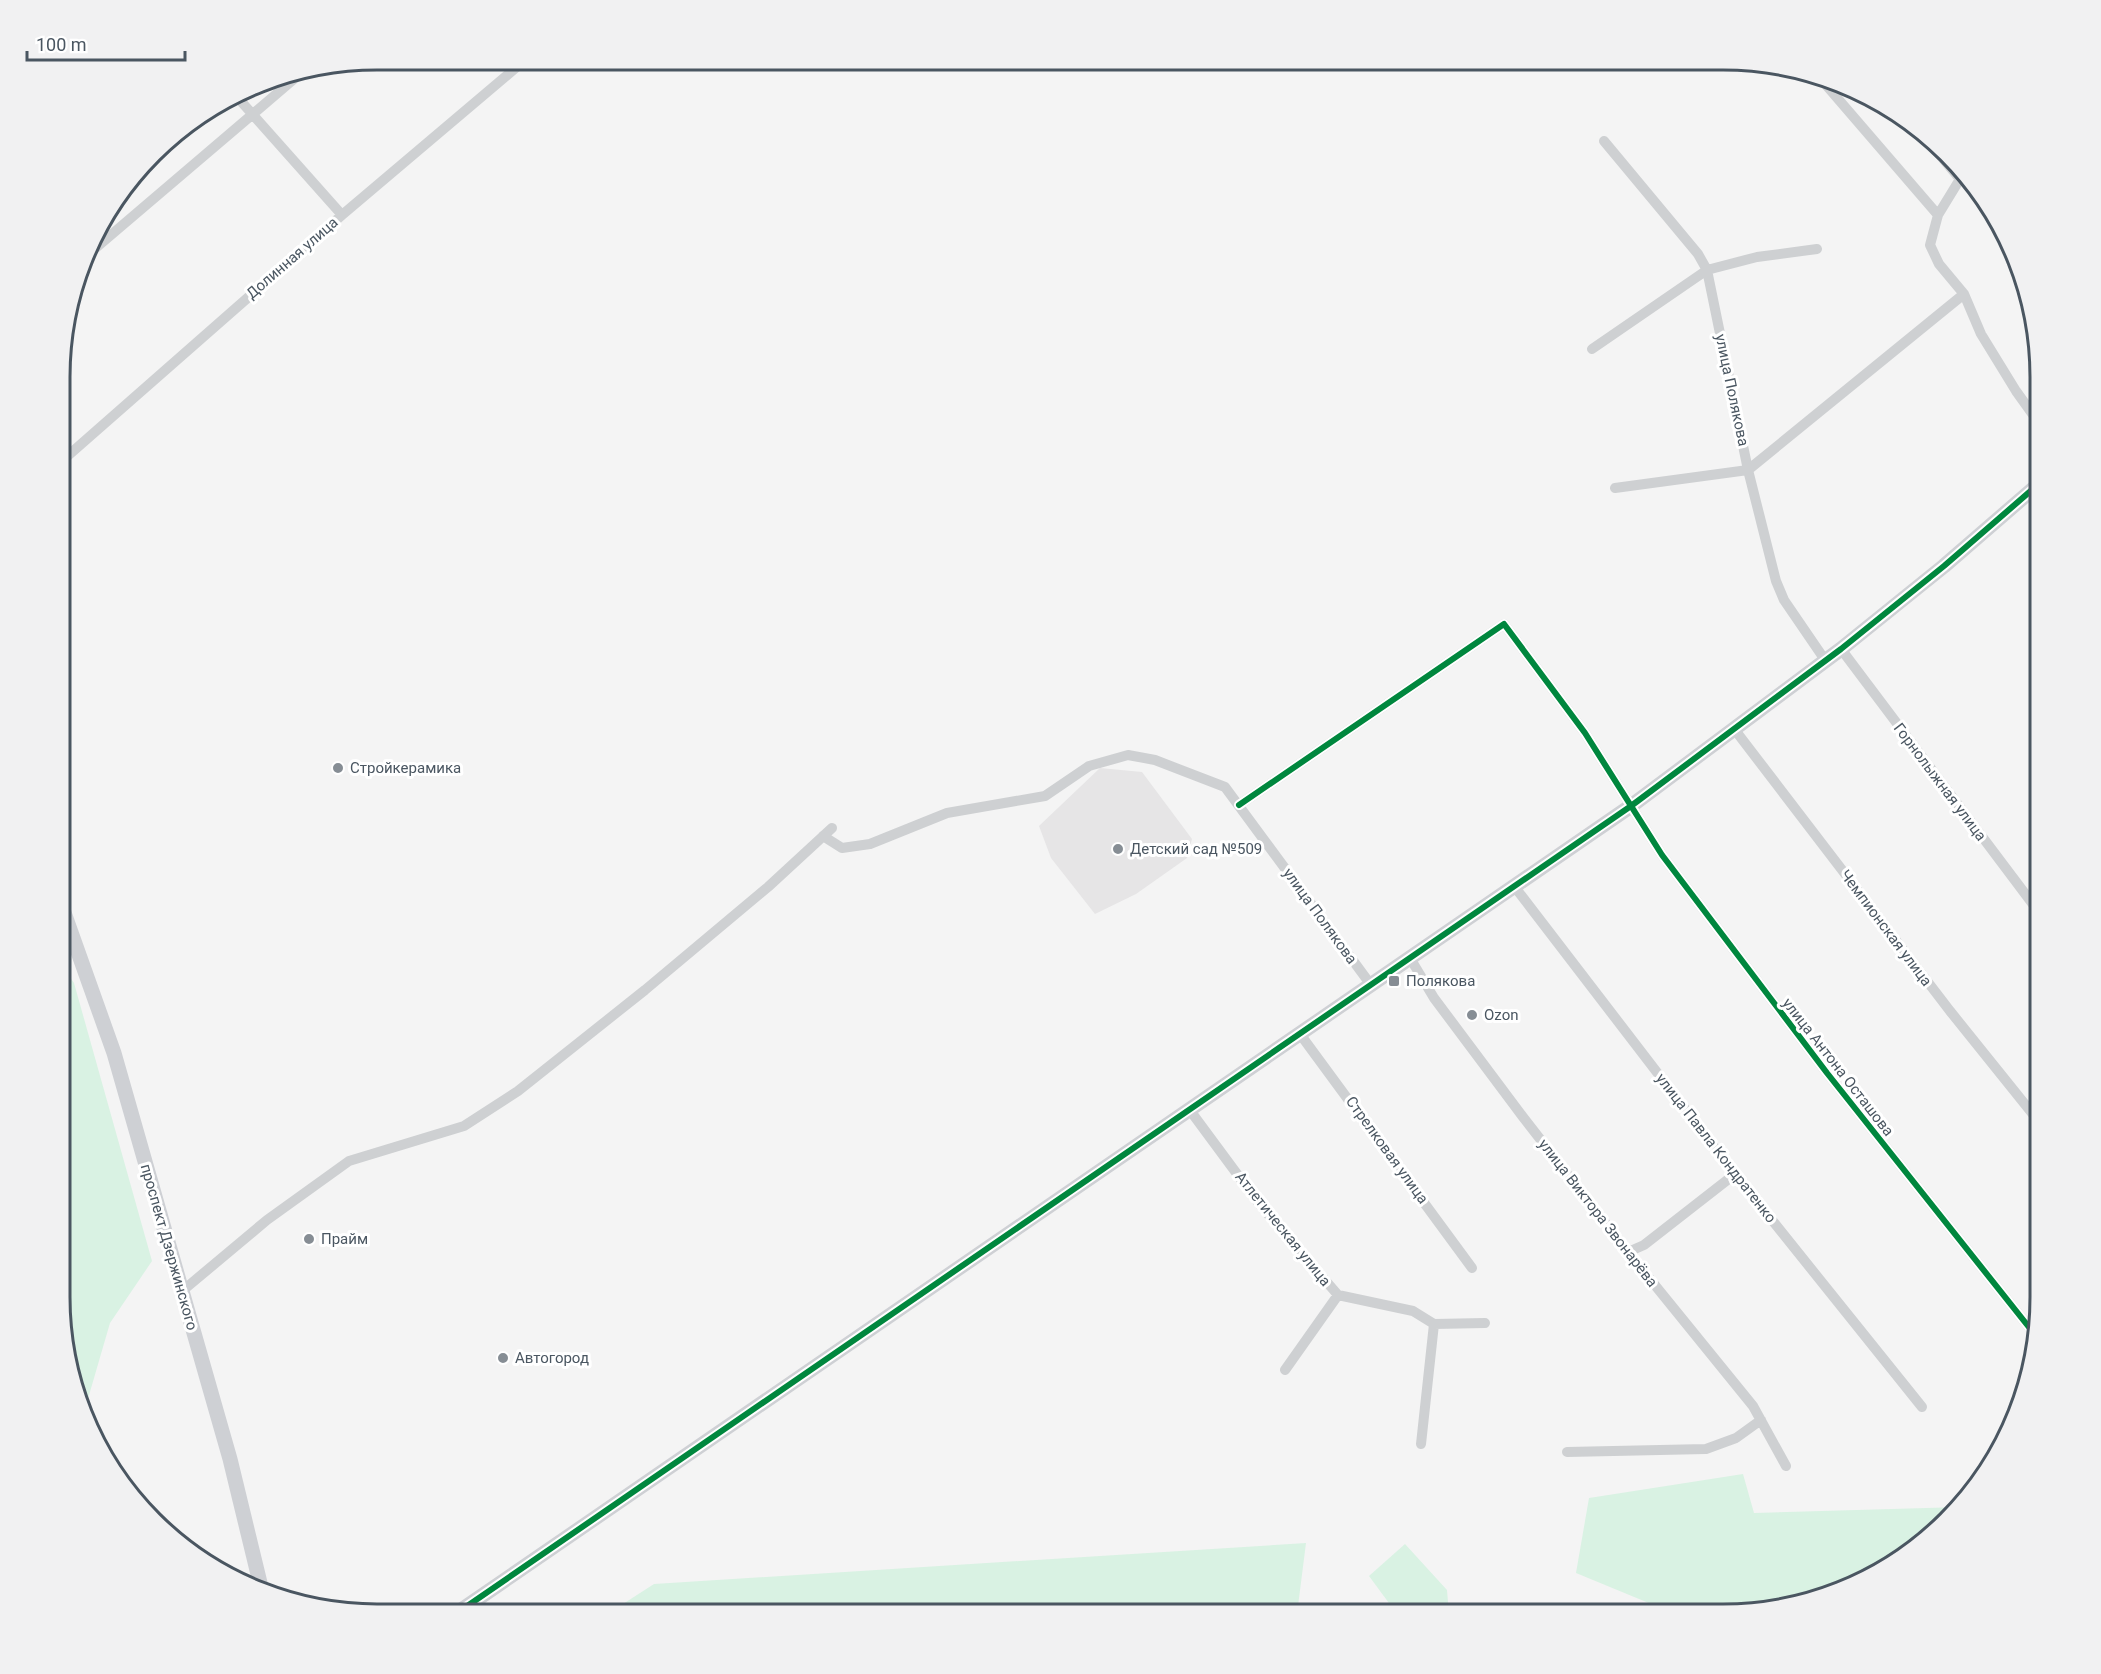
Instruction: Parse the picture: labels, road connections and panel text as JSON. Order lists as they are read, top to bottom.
{
  "streets": {
    "street": [
      "Долинная улица",
      "улица Полякова",
      "Горнолыжная улица",
      "Чемпионская улица",
      "улица Антона Осташова",
      "улица Павла Кондратенко",
      "Стрелковая улица",
      "улица Виктора Звонарёва",
      "Атлетическая улица",
      "проспект Дзержинского"
    ]
  },
  "crossings": [
    ["улица Полякова", "улица Антона Осташова"]
  ],
  "places": {
    "other": [
      "Стройкерамика",
      "Детский сад №509",
      "Ozon",
      "Прайм",
      "Автогород"
    ],
    "transit": ["Полякова"]
  },
  "scale_bar": "100 m"
}
